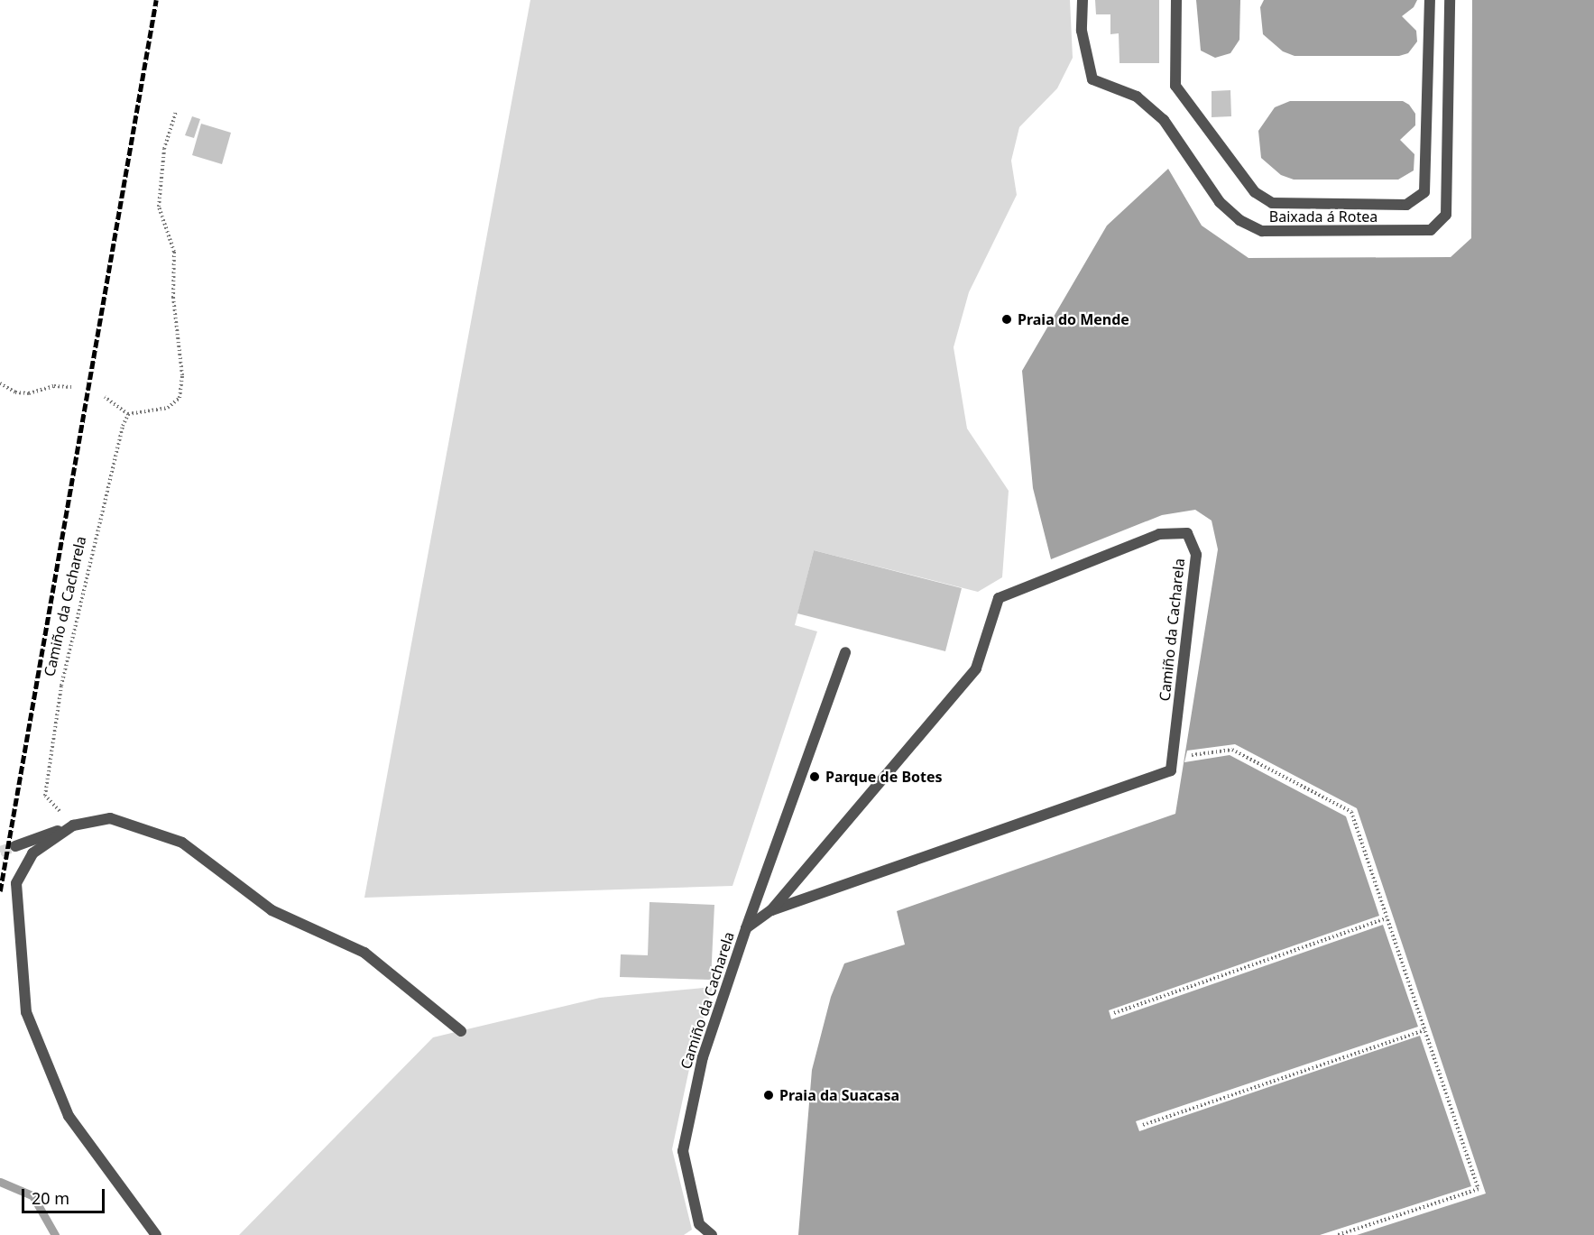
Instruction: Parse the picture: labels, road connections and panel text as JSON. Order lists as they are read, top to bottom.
{
  "streets": {
    "street": ["Baixada á Rotea", "Camiño da Cacharela"]
  },
  "places": ["Praia do Mende", "Parque de Botes", "Praia da Suacasa"],
  "scale_bar": "20 m"
}
